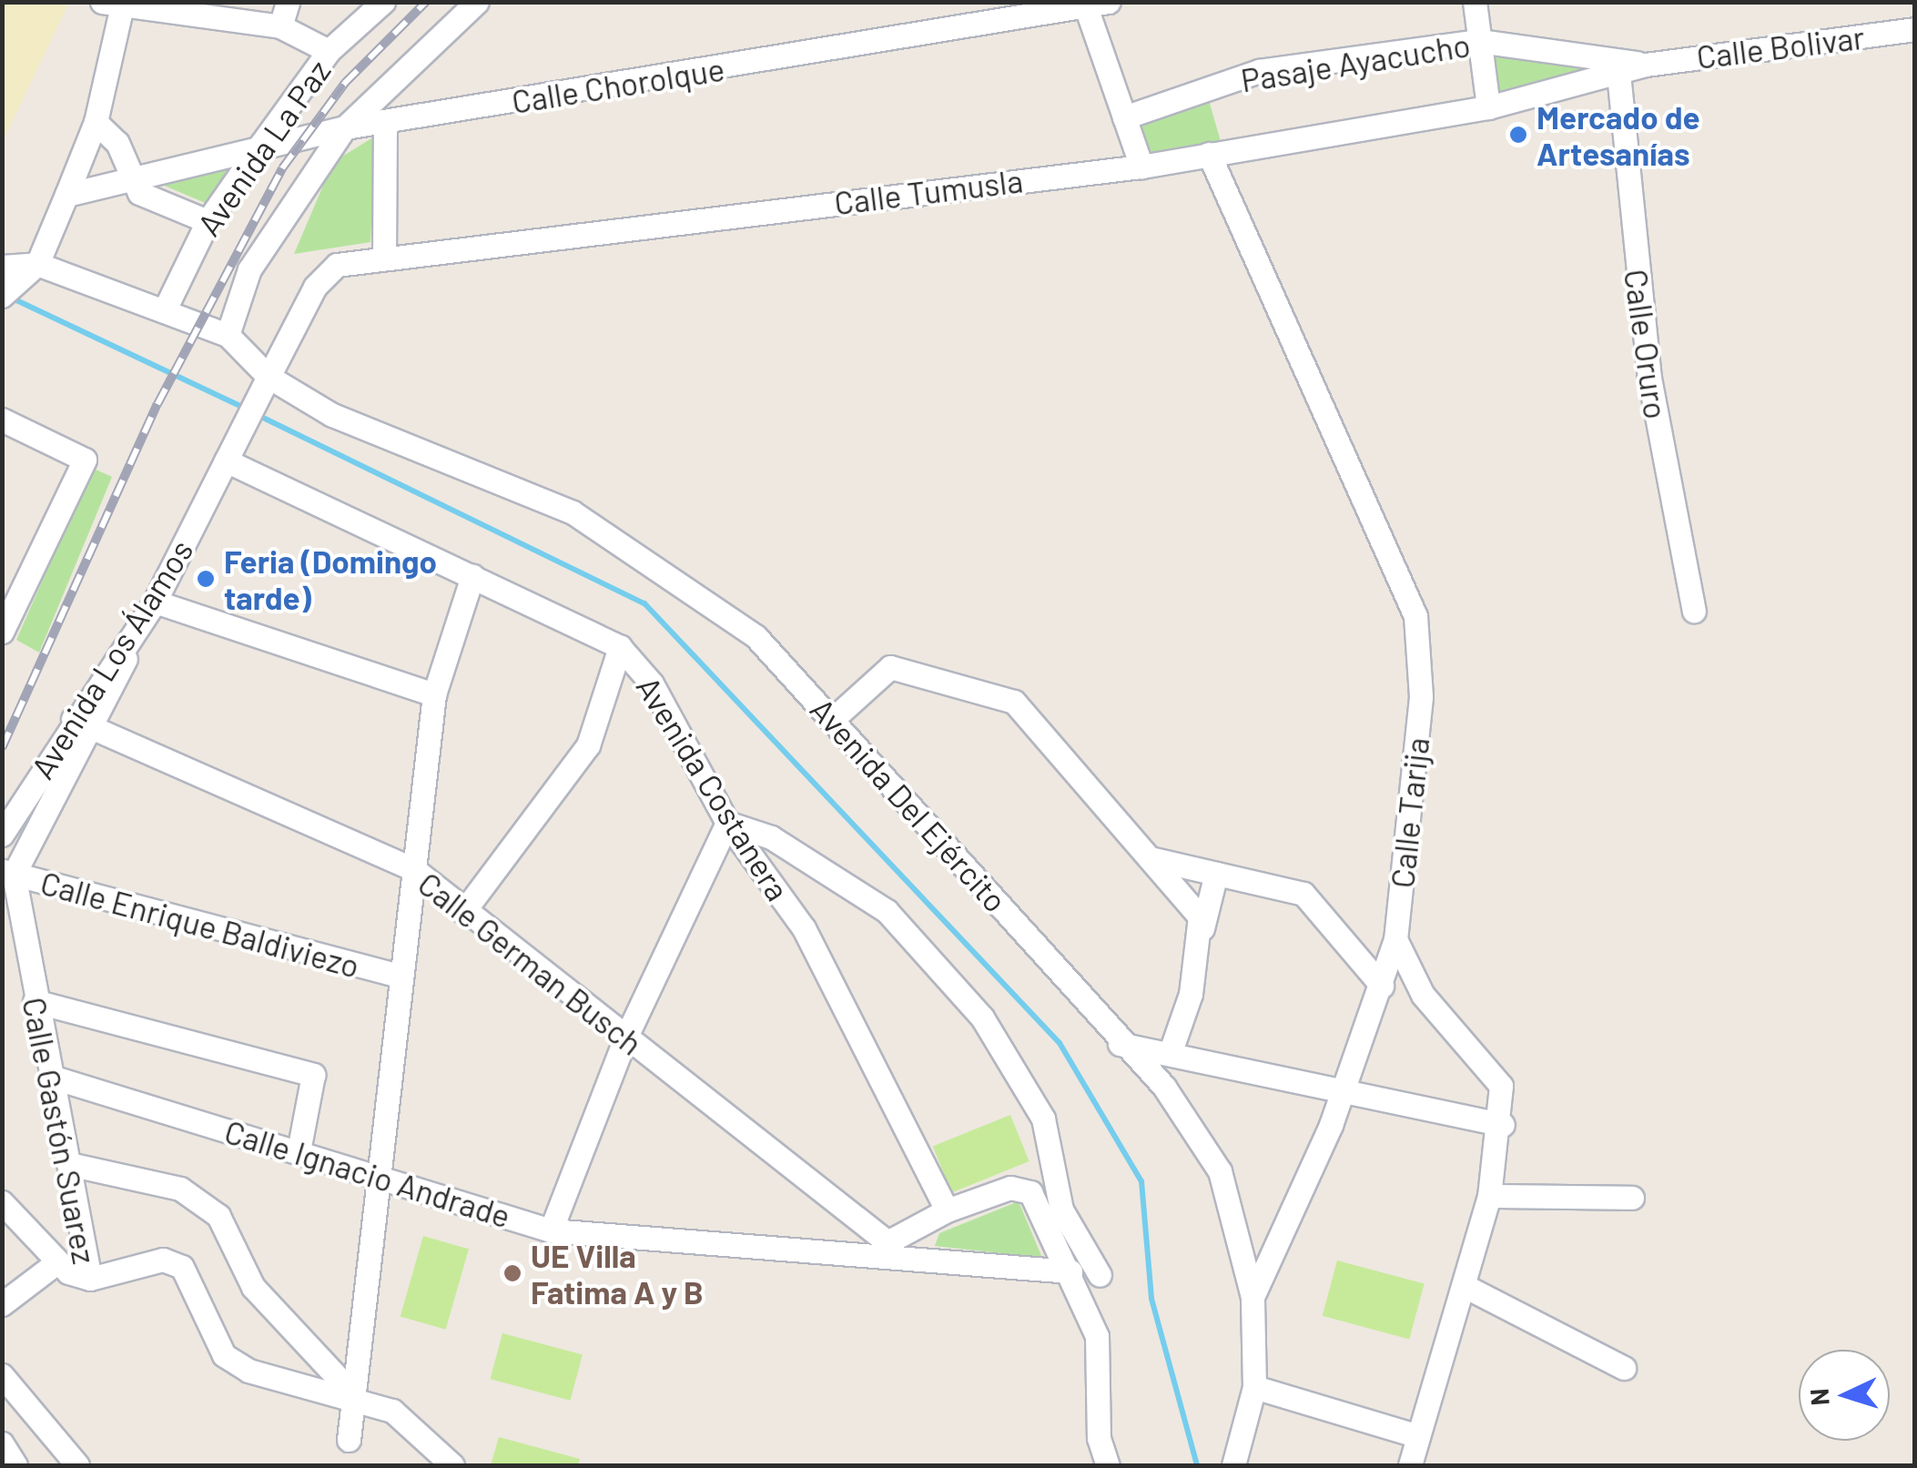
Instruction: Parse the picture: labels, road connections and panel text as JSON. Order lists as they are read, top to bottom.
{
  "streets": {
    "street": [
      "Calle Bolivar",
      "Pasaje Ayacucho",
      "Calle Chorolque",
      "Avenida La Paz",
      "Calle Tumusla",
      "Calle Oruro",
      "Avenida Los Álamos",
      "Avenida Costanera",
      "Avenida Del Ejército",
      "Calle Tarija",
      "Calle Enrique Baldiviezo",
      "Calle German Busch",
      "Calle Gastón Suarez",
      "Calle Ignacio Andrade"
    ]
  },
  "crossings": [
    ["Calle Bolivar", "Pasaje Ayacucho"],
    ["Calle Bolivar", "Calle Tumusla"],
    ["Pasaje Ayacucho", "Calle Tumusla"],
    ["Calle Chorolque", "Avenida La Paz"],
    ["Calle Tumusla", "Calle Oruro"],
    ["Calle Tumusla", "Avenida Los Álamos"],
    ["Calle Tumusla", "Avenida Del Ejército"],
    ["Calle Tumusla", "Calle Tarija"],
    ["Avenida Los Álamos", "Avenida Costanera"],
    ["Avenida Los Álamos", "Calle German Busch"],
    ["Avenida Del Ejército", "Calle Tarija"],
    ["Calle Enrique Baldiviezo", "Calle Gastón Suarez"],
    ["Calle German Busch", "Calle Ignacio Andrade"],
    ["Calle Gastón Suarez", "Calle Ignacio Andrade"]
  ],
  "places": ["Mercado de Artesanías", "Feria (Domingo tarde)", "UE Villa Fatima A y B"],
  "north": "left"
}
